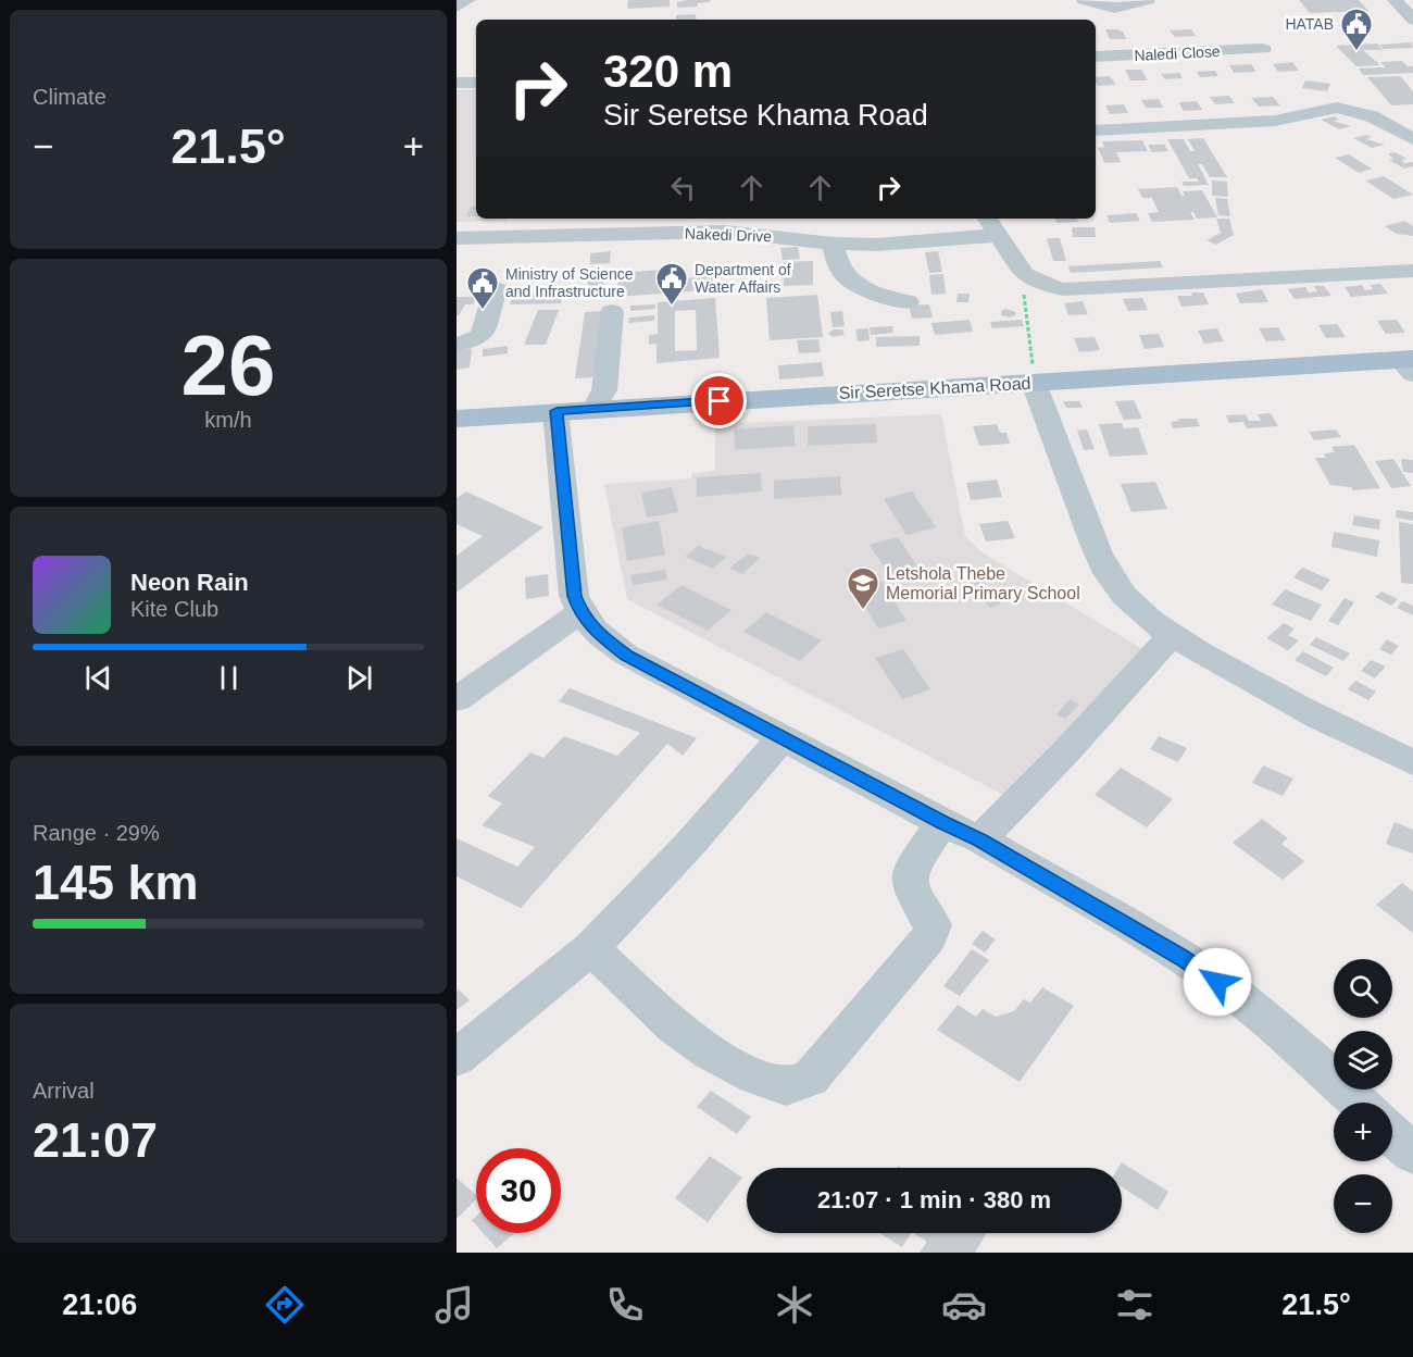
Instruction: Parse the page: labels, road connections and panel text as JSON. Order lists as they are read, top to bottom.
{
  "streets": {
    "main road": ["Sir Seretse Khama Road"],
    "street": ["Naledi Close", "Nakedi Drive"]
  },
  "places": {
    "public building": ["HATAB", "Department of Water Affairs", "Ministry of Science and Infrastructure"],
    "school or university": ["Letshola Thebe Memorial Primary School"]
  },
  "page": {
    "tile": [
      "Climate",
      ["26", "km/h"],
      ["Range · 29%", "145 km"],
      ["Arrival", "21:07"]
    ],
    "turn": ["320 m", "Sir Seretse Khama Road"],
    "heat": ["−", "21.5°", "+"],
    "song": ["Neon Rain", "Kite Club"],
    "map_buttons": ["+", "−"],
    "limit": "30",
    "trip": "21:07 · 1 min · 380 m",
    "tabs": ["21:06", "21.5°"]
  }
}
